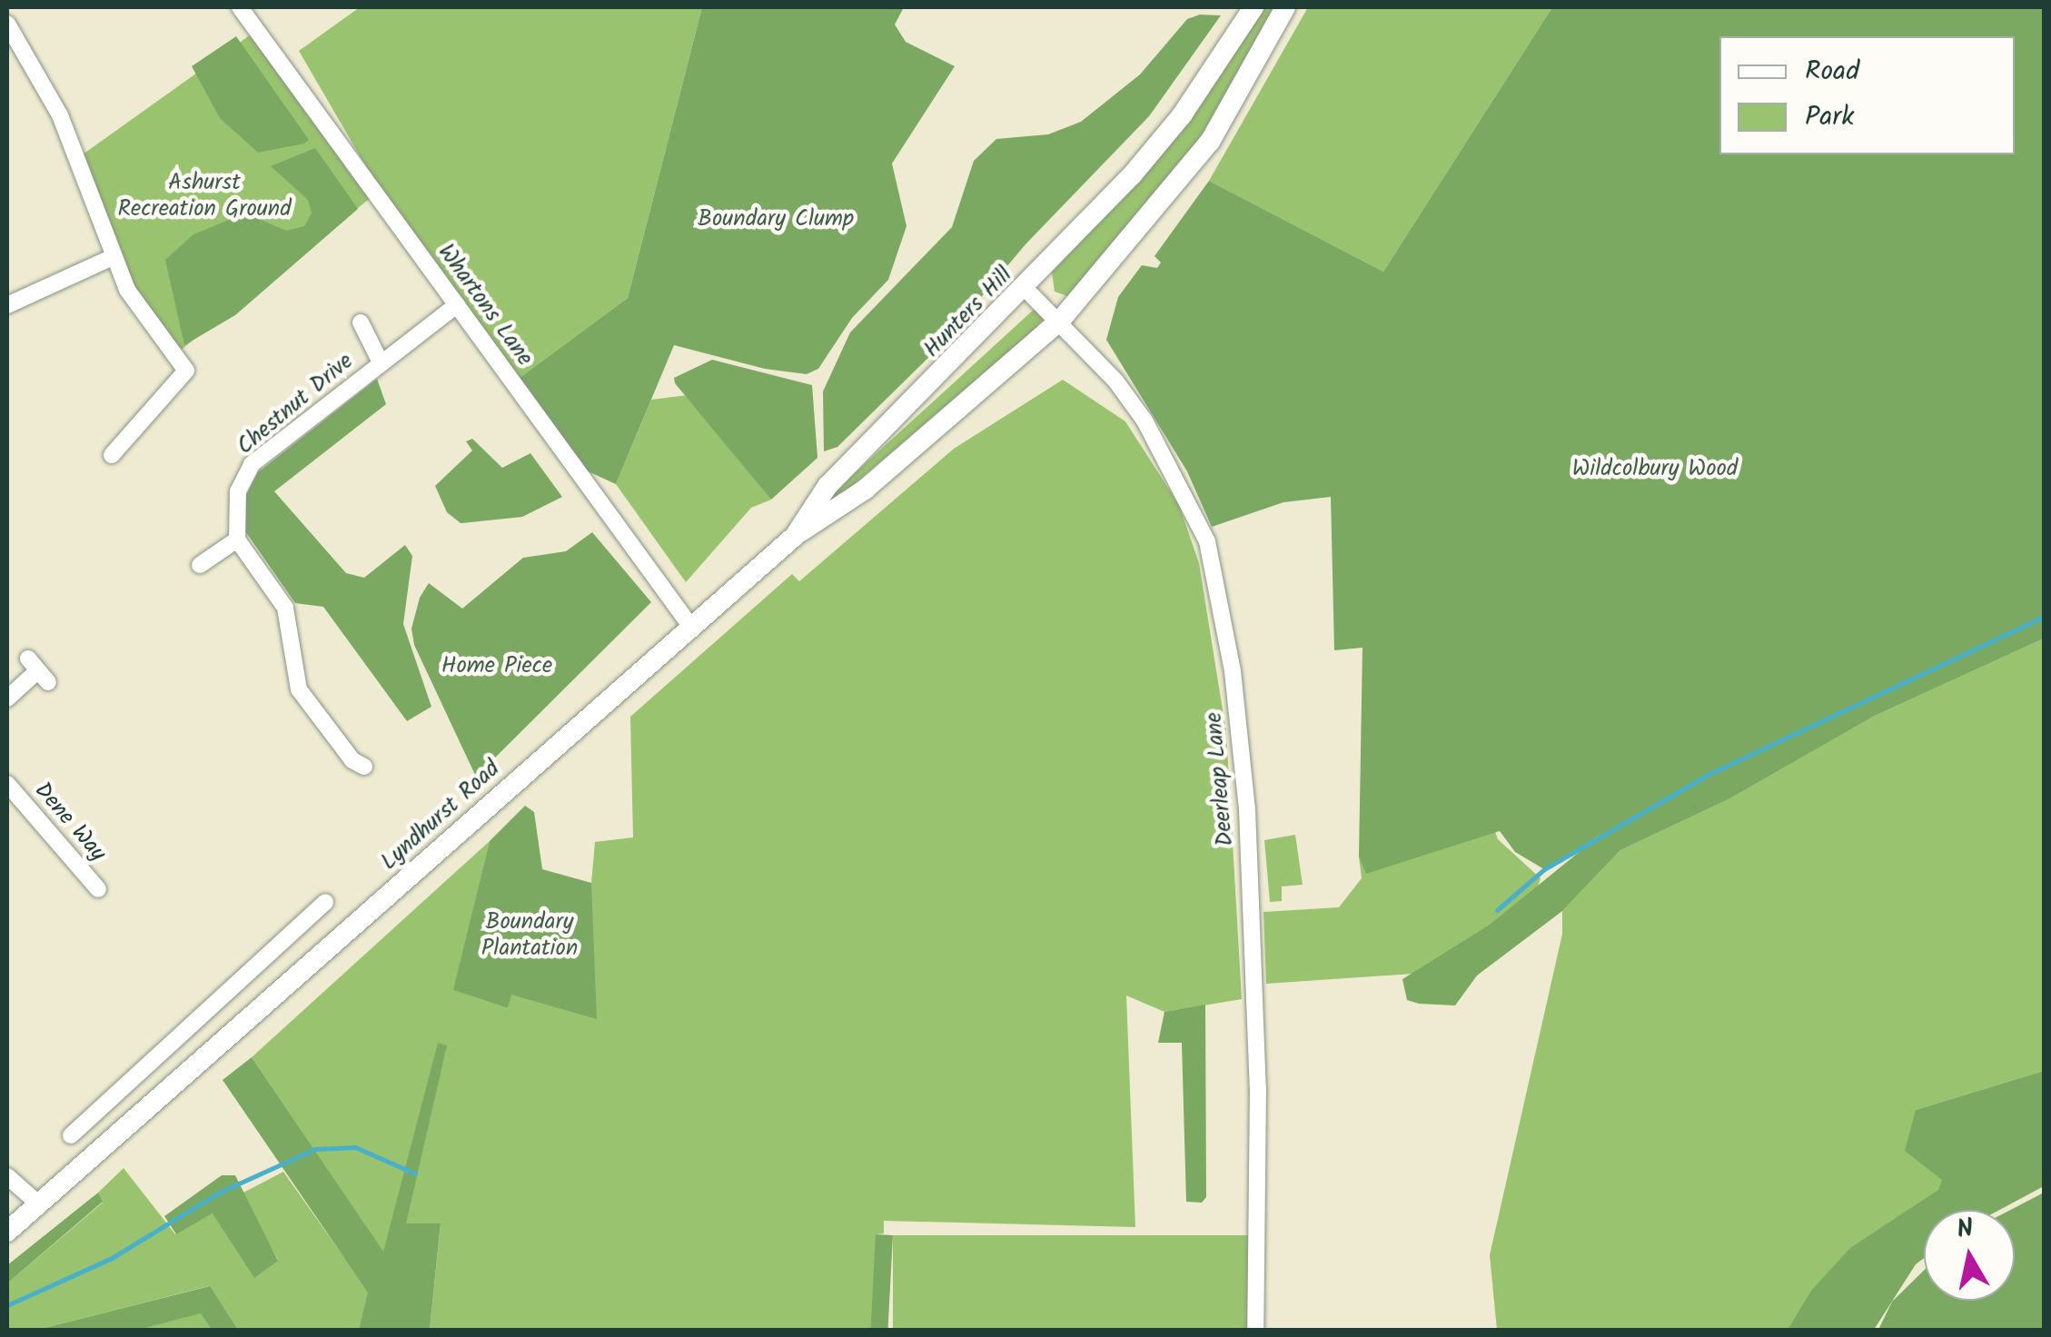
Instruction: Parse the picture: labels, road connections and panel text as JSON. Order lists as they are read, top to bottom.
{
  "streets": {
    "main road": ["Hunters Hill", "Lyndhurst Road"],
    "street": [
      "Whartons Lane",
      "Chestnut Drive",
      "Deerleap Lane",
      "Dene Way"
    ]
  },
  "crossings": [
    ["Whartons Lane", "Hunters Hill"],
    ["Whartons Lane", "Chestnut Drive"],
    ["Whartons Lane", "Lyndhurst Road"],
    ["Hunters Hill", "Deerleap Lane"],
    ["Hunters Hill", "Lyndhurst Road"]
  ],
  "parks": [
    "Ashurst Recreation Ground",
    "Boundary Clump",
    "Wildcolbury Wood",
    "Home Piece",
    "Boundary Plantation"
  ],
  "legend": ["Road", "Park"],
  "north": "top"
}
